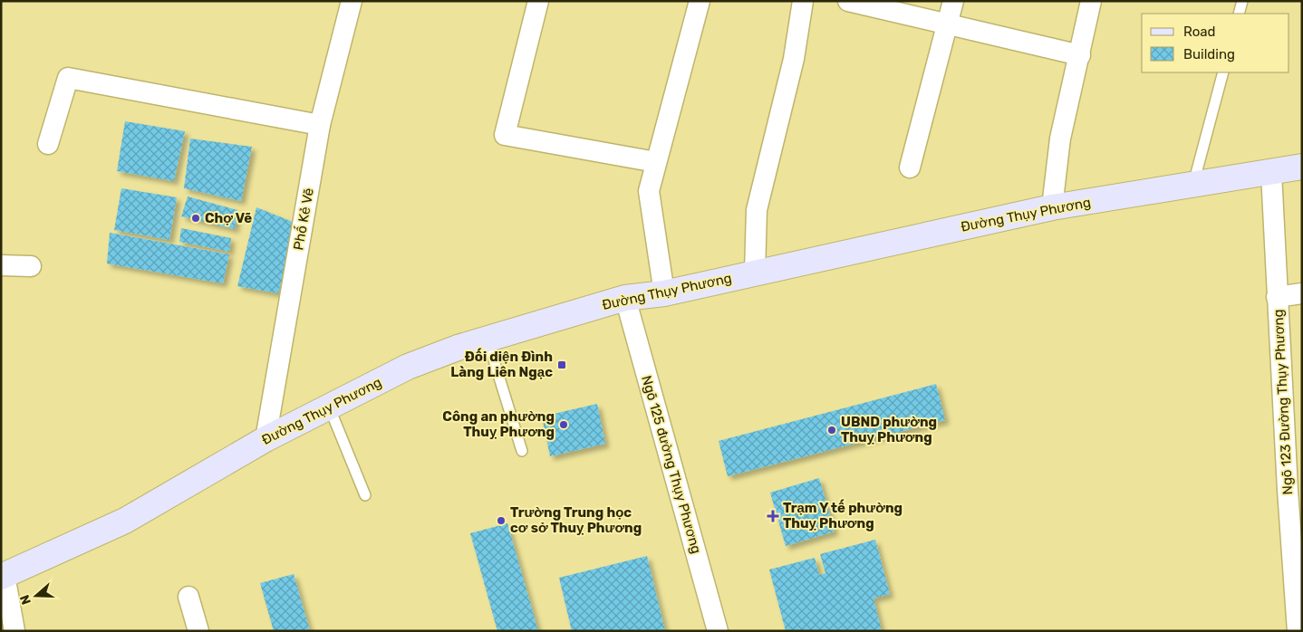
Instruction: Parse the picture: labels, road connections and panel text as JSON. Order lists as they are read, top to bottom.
{
  "streets": {
    "main road": ["Đường Thụy Phương"],
    "street": ["Phố Kẻ Vẽ", "Ngõ 123 Đường Thụy Phương", "Ngõ 125 đường Thụy Phương"]
  },
  "crossings": [
    ["Đường Thụy Phương", "Phố Kẻ Vẽ"],
    ["Đường Thụy Phương", "Ngõ 123 Đường Thụy Phương"],
    ["Đường Thụy Phương", "Ngõ 125 đường Thụy Phương"]
  ],
  "places": {
    "other": [
      "Chợ Vẽ",
      "Công an phường Thuỵ Phương",
      "UBND phường Thuỵ Phương",
      "Trường Trung học cơ sở Thuỵ Phương"
    ],
    "transit": ["Đối diện Đình Làng Liên Ngạc"],
    "health": ["Trạm Y tế phường Thuỵ Phương"]
  },
  "legend": ["Road", "Building"],
  "north": "left"
}
